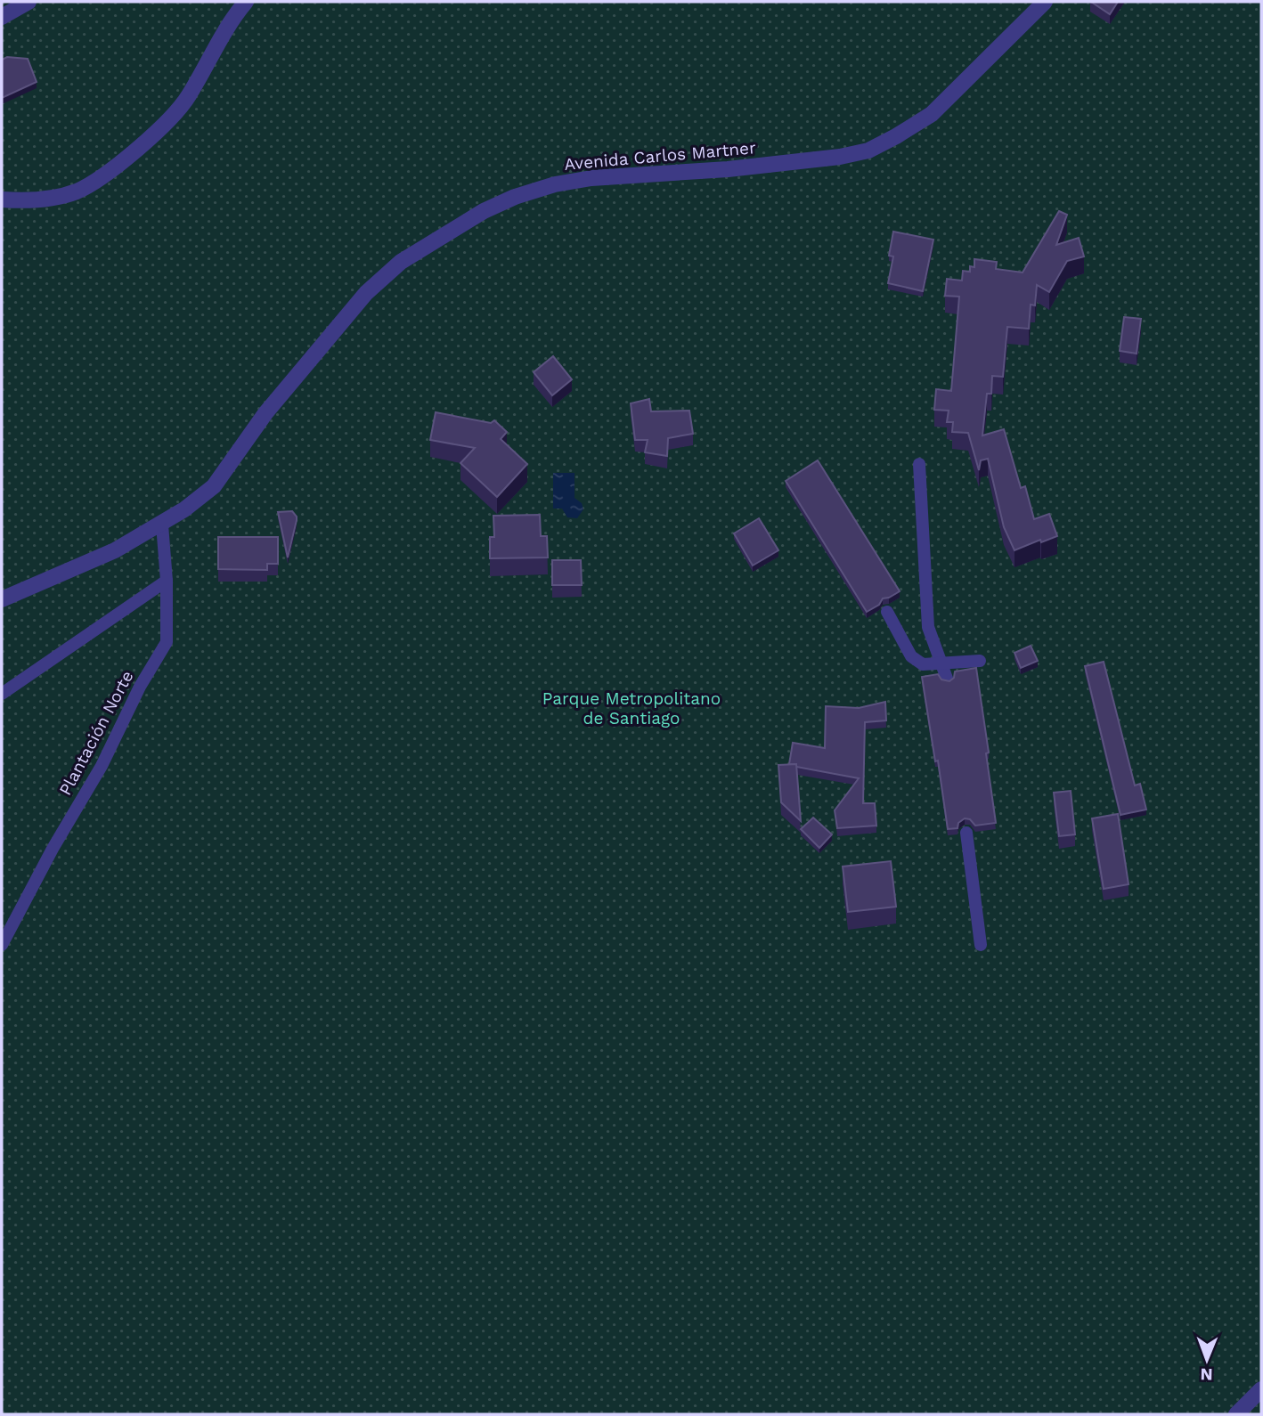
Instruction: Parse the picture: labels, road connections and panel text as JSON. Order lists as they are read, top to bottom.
{
  "streets": {
    "street": ["Avenida Carlos Martner"],
    "lane": ["Plantación Norte"]
  },
  "crossings": [
    ["Avenida Carlos Martner", "Plantación Norte"]
  ],
  "parks": ["Parque Metropolitano de Santiago"],
  "north": "bottom"
}
